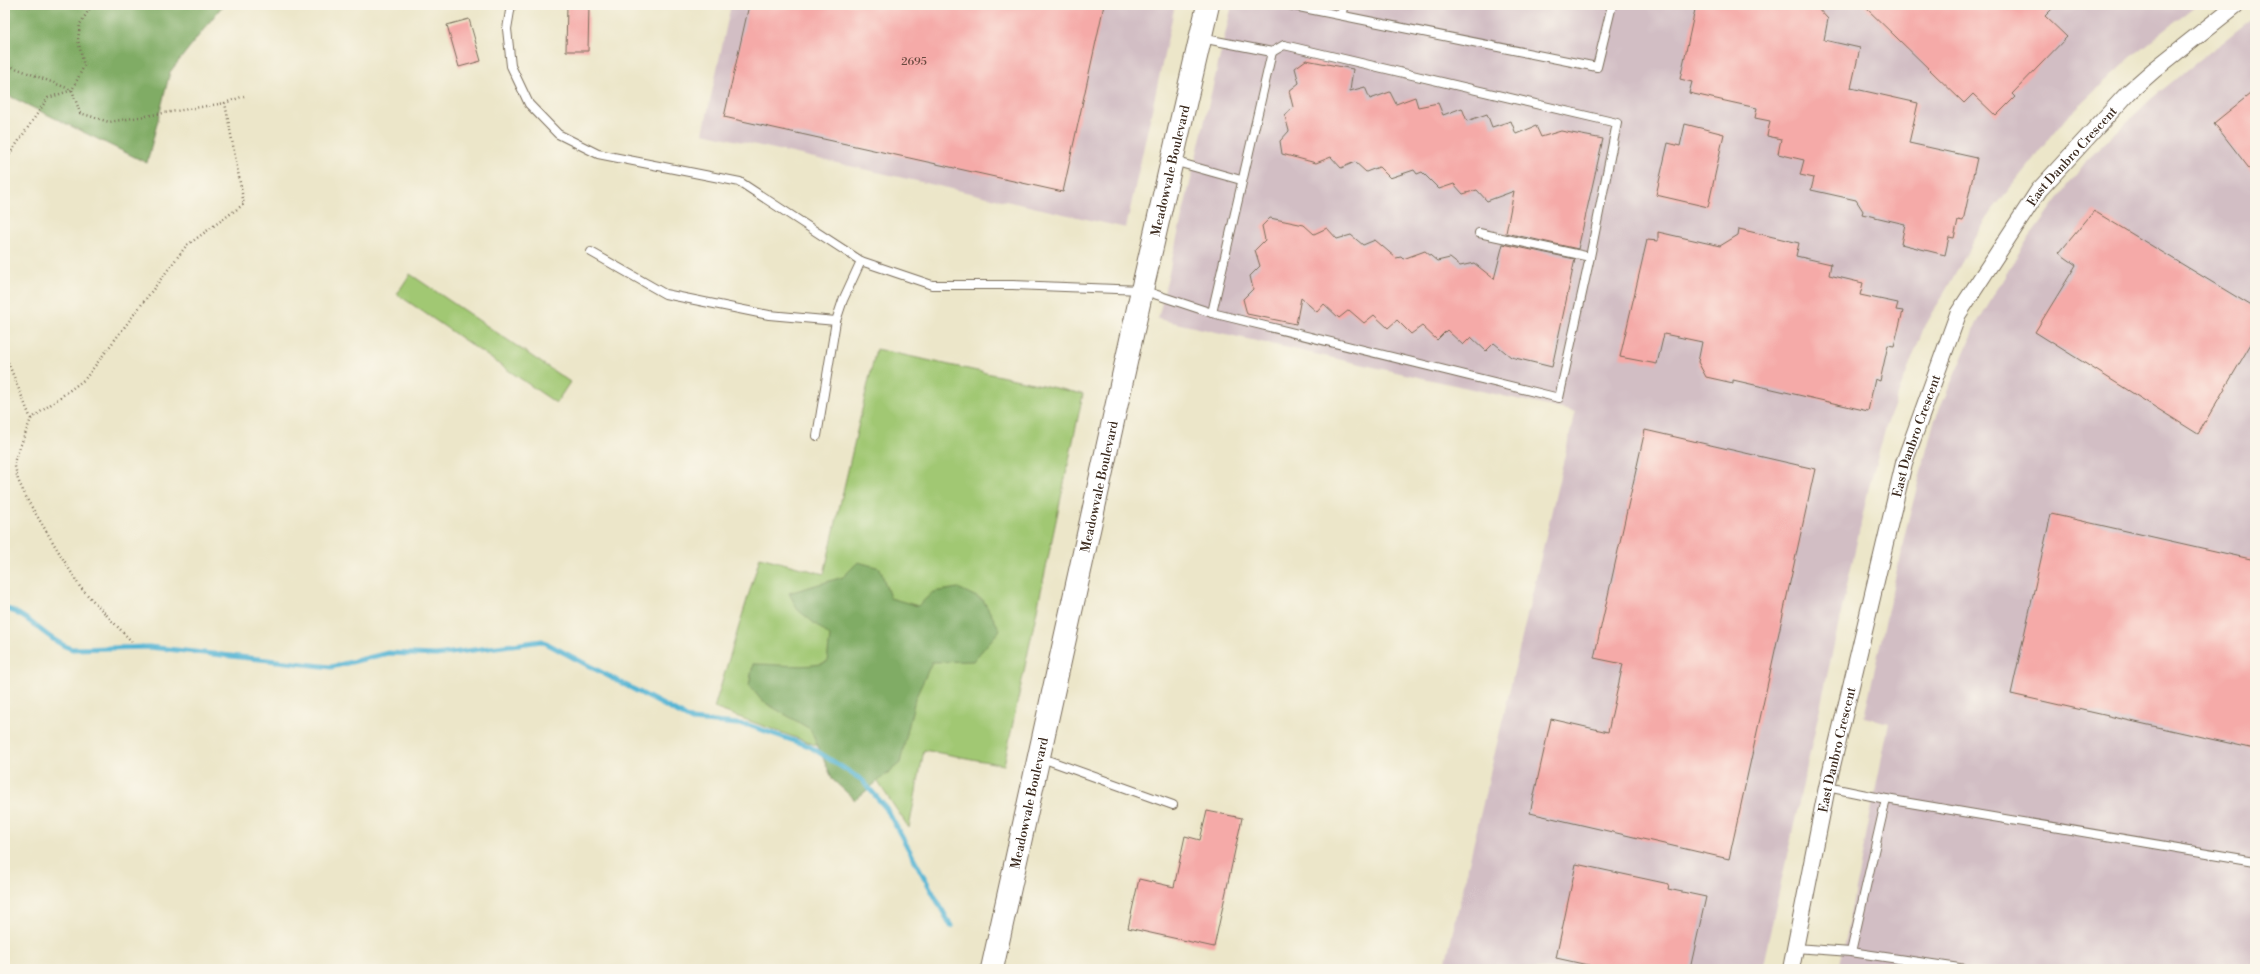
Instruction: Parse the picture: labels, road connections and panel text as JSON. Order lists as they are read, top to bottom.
{
  "streets": {
    "main road": ["Meadowvale Boulevard"],
    "street": ["East Danbro Crescent"]
  },
  "house_numbers": ["2695"]
}
